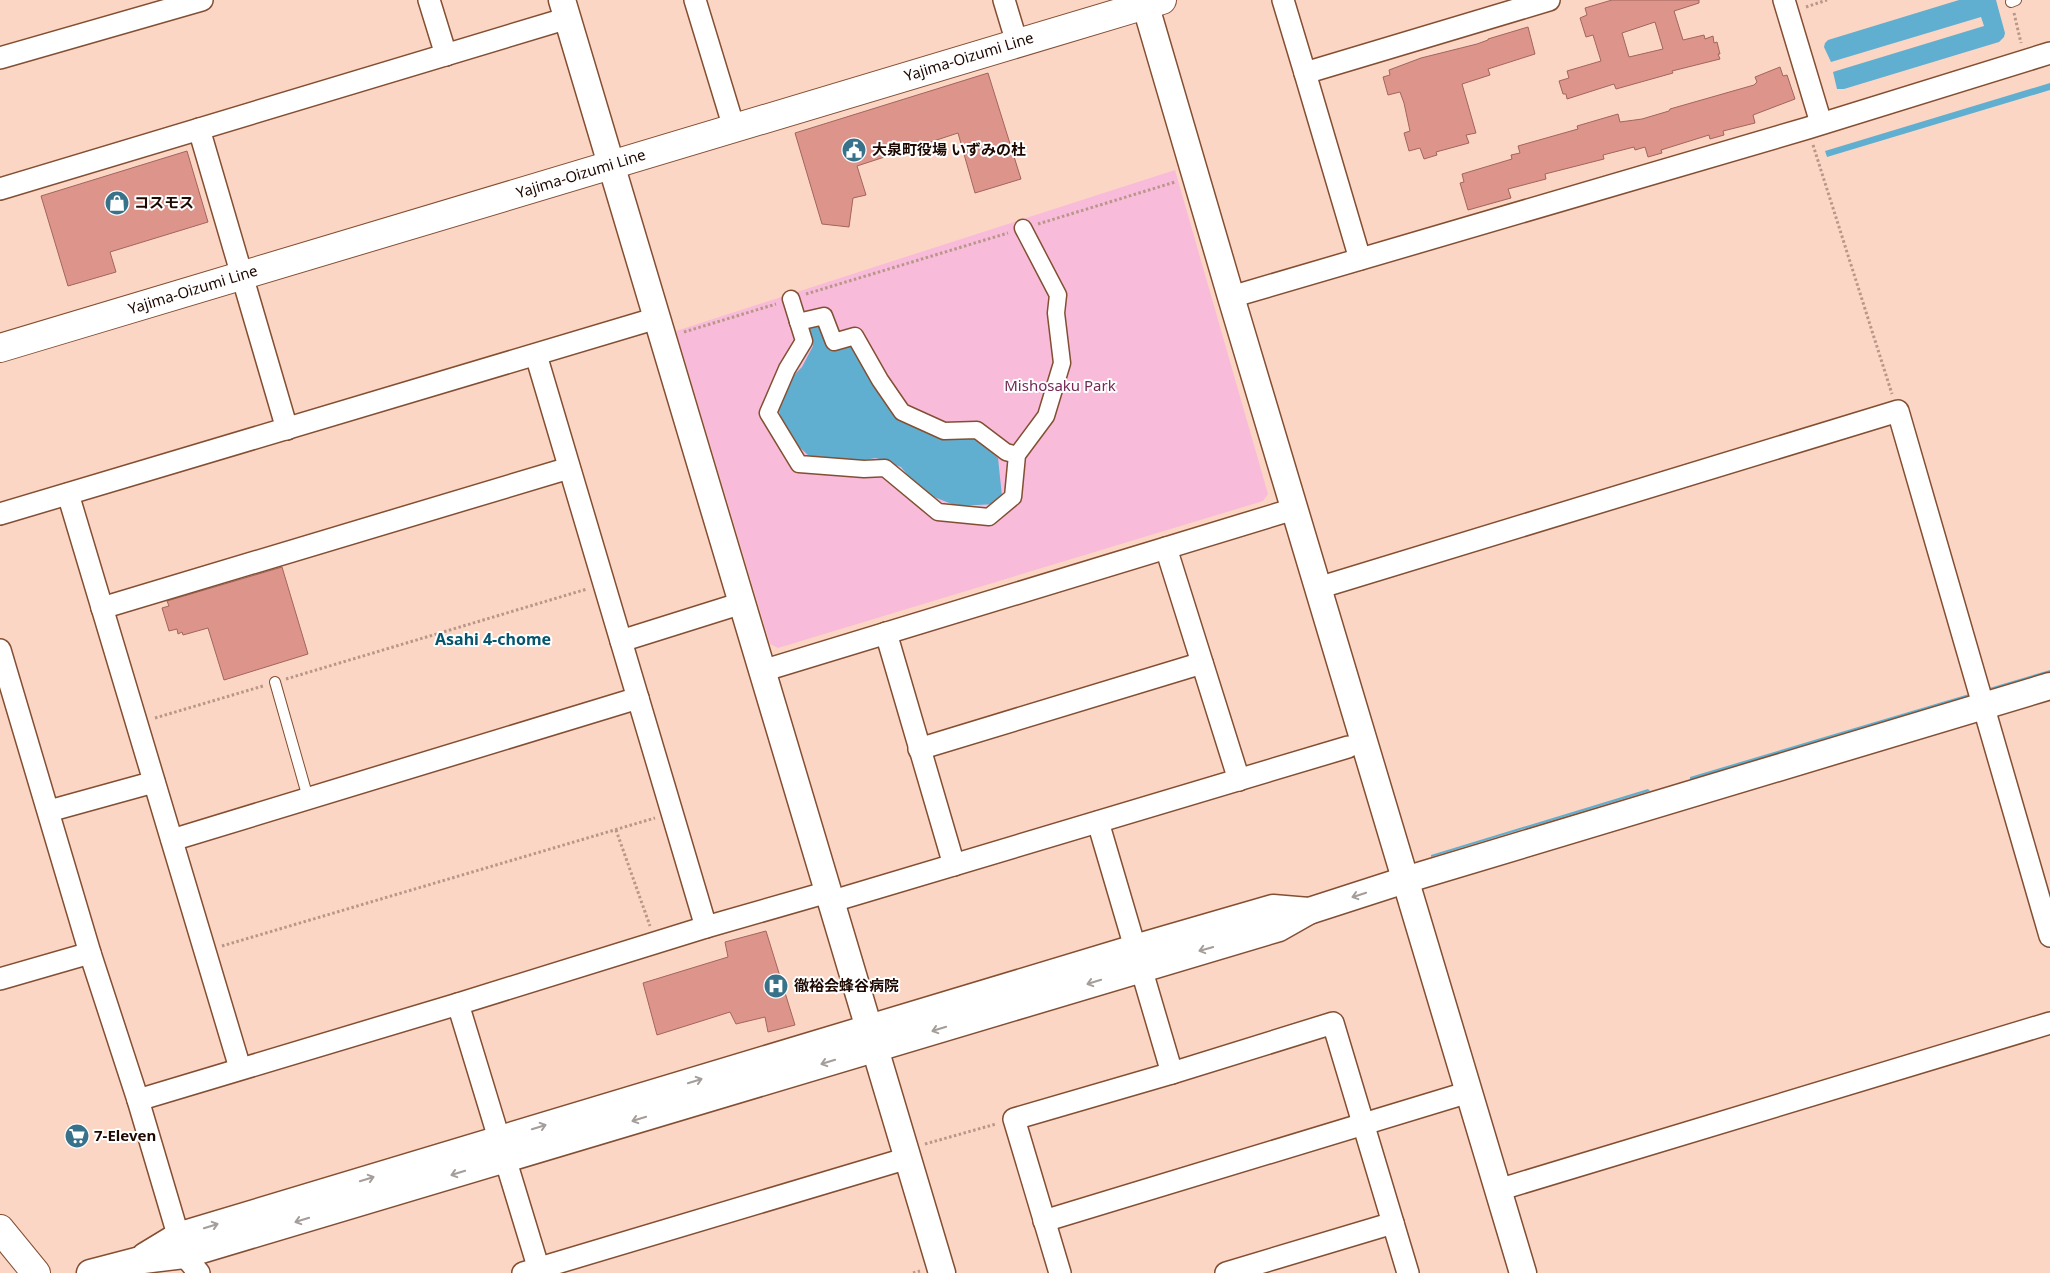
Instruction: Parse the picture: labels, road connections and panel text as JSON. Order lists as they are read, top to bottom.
{
  "streets": {
    "main road": ["Yajima-Oizumi Line"]
  },
  "districts": ["Asahi 4-chome"],
  "parks": ["Mishosaku Park"],
  "places": {
    "public building": ["大泉町役場 いずみの杜"],
    "shop": ["コスモス"],
    "hospital": ["徹裕会蜂谷病院"],
    "supermarket": ["7-Eleven"]
  }
}
